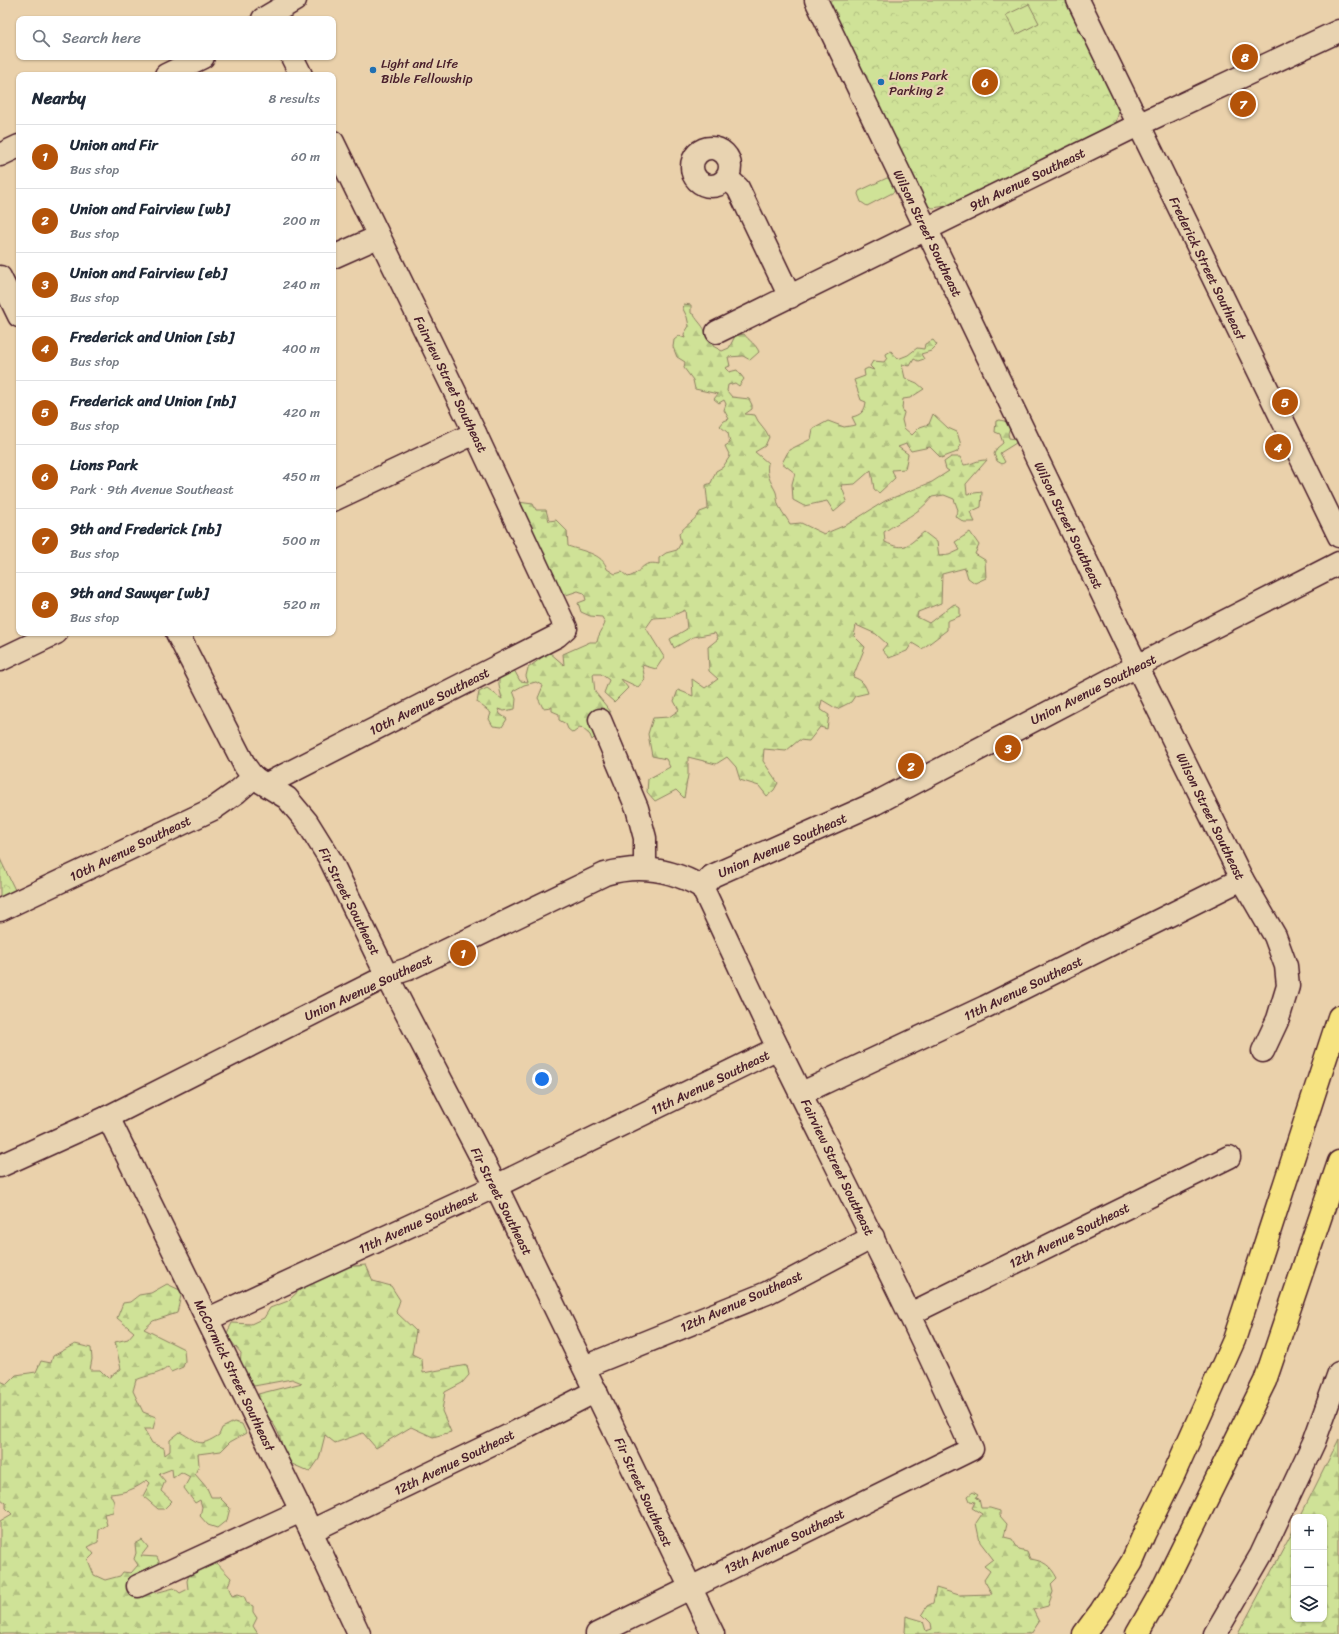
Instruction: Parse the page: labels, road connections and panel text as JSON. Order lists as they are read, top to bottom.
{
  "streets": {
    "street": [
      "9th Avenue Southeast",
      "Wilson Street Southeast",
      "Frederick Street Southeast",
      "Fairview Street Southeast",
      "Union Avenue Southeast",
      "10th Avenue Southeast",
      "Fir Street Southeast",
      "11th Avenue Southeast",
      "12th Avenue Southeast",
      "McCormick Street Southeast",
      "13th Avenue Southeast"
    ]
  },
  "crossings": [
    ["9th Avenue Southeast", "Wilson Street Southeast"],
    ["9th Avenue Southeast", "Frederick Street Southeast"],
    ["Wilson Street Southeast", "Union Avenue Southeast"],
    ["Wilson Street Southeast", "11th Avenue Southeast"],
    ["Fairview Street Southeast", "Union Avenue Southeast"],
    ["Fairview Street Southeast", "10th Avenue Southeast"],
    ["Fairview Street Southeast", "11th Avenue Southeast"],
    ["Fairview Street Southeast", "12th Avenue Southeast"],
    ["Fairview Street Southeast", "13th Avenue Southeast"],
    ["Union Avenue Southeast", "Fir Street Southeast"],
    ["Union Avenue Southeast", "McCormick Street Southeast"],
    ["10th Avenue Southeast", "Fir Street Southeast"],
    ["Fir Street Southeast", "11th Avenue Southeast"],
    ["Fir Street Southeast", "12th Avenue Southeast"],
    ["Fir Street Southeast", "13th Avenue Southeast"],
    ["11th Avenue Southeast", "McCormick Street Southeast"],
    ["12th Avenue Southeast", "McCormick Street Southeast"]
  ],
  "places": ["Light and Life Bible Fellowship", "Lions Park Parking 2"],
  "page": {
    "search": "Search here",
    "pins": [
      "8",
      "6",
      "7",
      "5",
      "4",
      "3",
      "2",
      "1"
    ],
    "heading": ["Nearby", "8 results"],
    "list": [
      {
        "mark": "1",
        "name": "Union and Fir",
        "note": "Bus stop",
        "value": "60 m"
      },
      {
        "mark": "2",
        "name": "Union and Fairview [wb]",
        "note": "Bus stop",
        "value": "200 m"
      },
      {
        "mark": "3",
        "name": "Union and Fairview [eb]",
        "note": "Bus stop",
        "value": "240 m"
      },
      {
        "mark": "4",
        "name": "Frederick and Union [sb]",
        "note": "Bus stop",
        "value": "400 m"
      },
      {
        "mark": "5",
        "name": "Frederick and Union [nb]",
        "note": "Bus stop",
        "value": "420 m"
      },
      {
        "mark": "6",
        "name": "Lions Park",
        "note": "Park · 9th Avenue Southeast",
        "value": "450 m"
      },
      {
        "mark": "7",
        "name": "9th and Frederick [nb]",
        "note": "Bus stop",
        "value": "500 m"
      },
      {
        "mark": "8",
        "name": "9th and Sawyer [wb]",
        "note": "Bus stop",
        "value": "520 m"
      }
    ],
    "map_buttons": ["+", "−"]
  }
}
